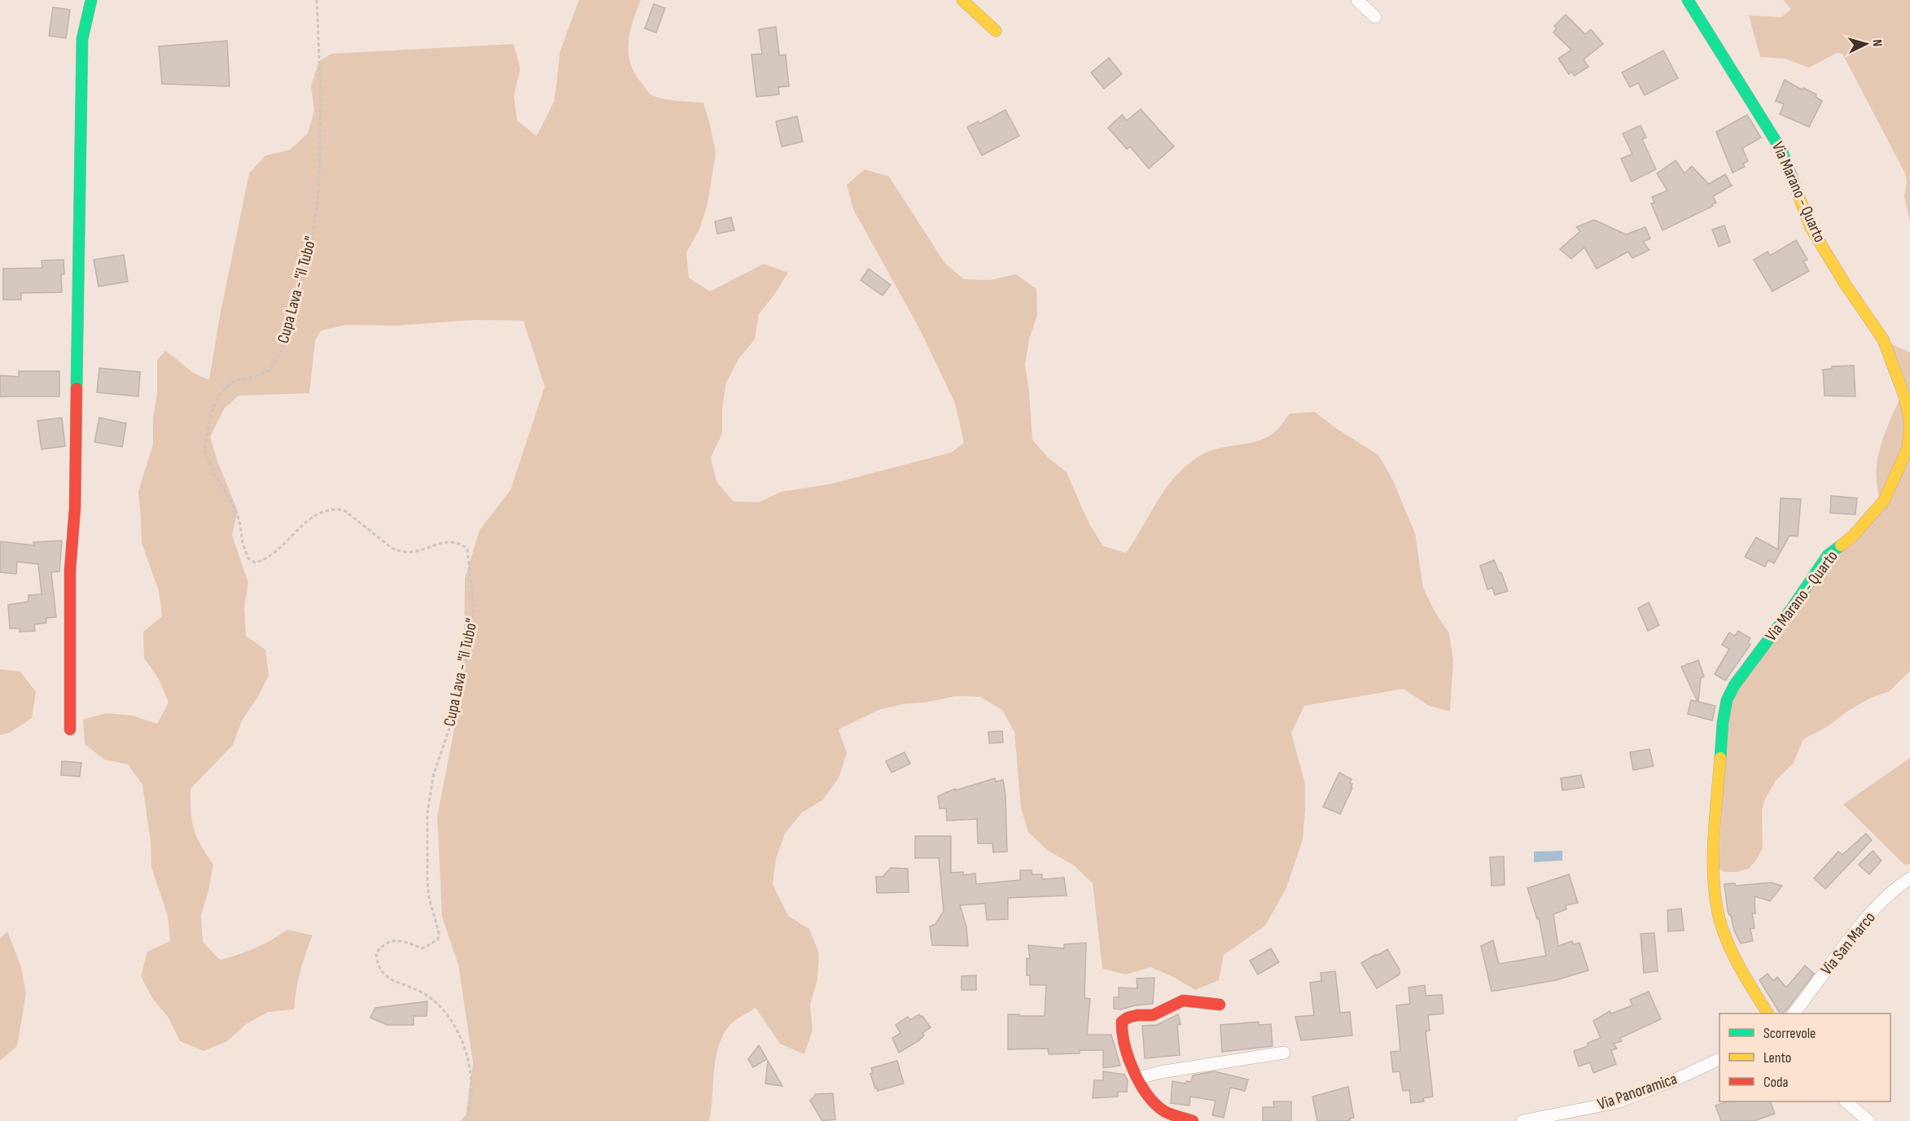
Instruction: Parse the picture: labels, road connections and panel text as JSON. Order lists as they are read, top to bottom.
{
  "streets": {
    "street": ["Via Marano - Quarto", "Via San Marco", "Via Panoramica"],
    "path": ["Cupa Lava - \"il Tubo\""]
  },
  "legend": ["Scorrevole", "Lento", "Coda"],
  "north": "right"
}
